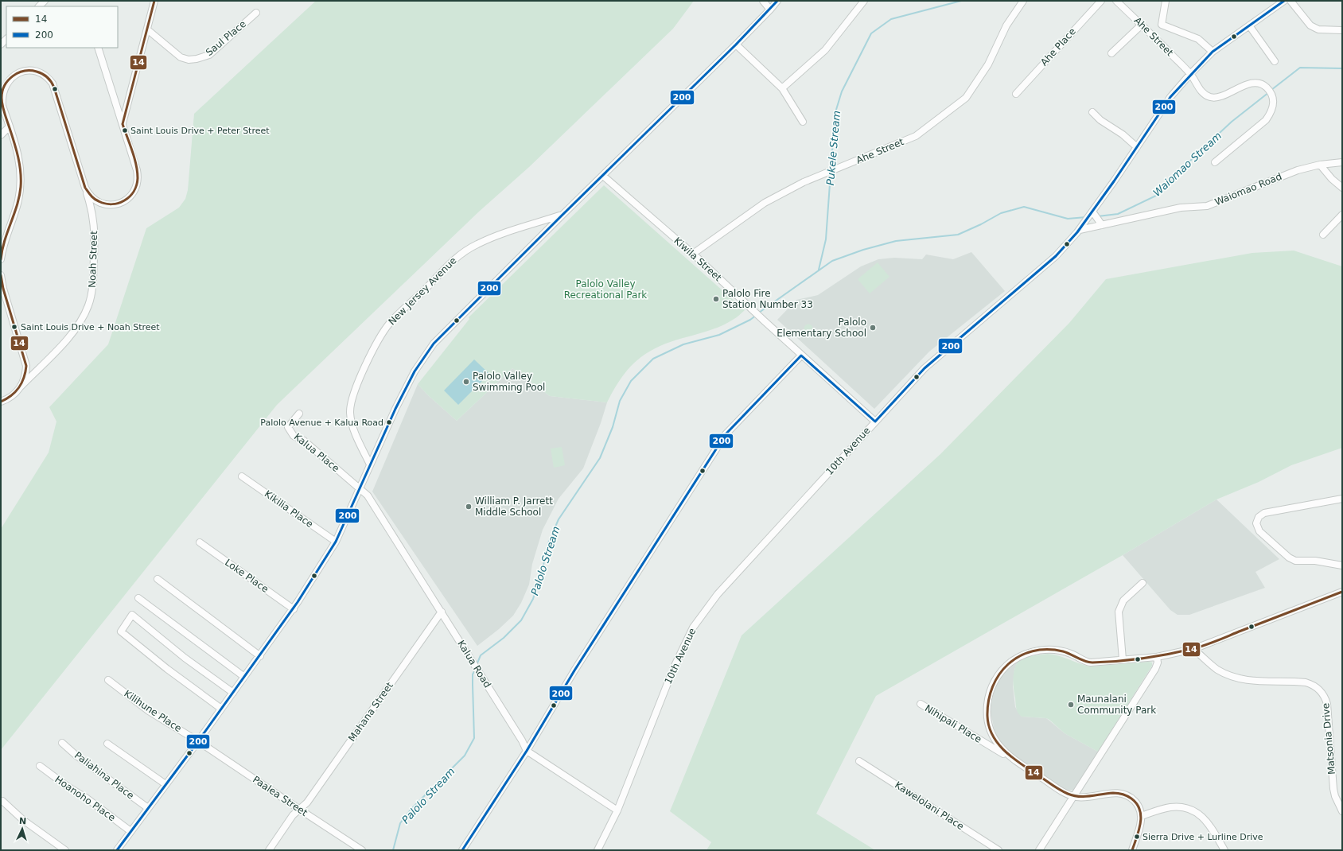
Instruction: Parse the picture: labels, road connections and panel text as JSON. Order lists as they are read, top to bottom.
{
  "streets": {
    "street": [
      "Ahe Street",
      "Saul Place",
      "Ahe Place",
      "Waiomao Road",
      "Noah Street",
      "Kiwila Street",
      "New Jersey Avenue",
      "10th Avenue",
      "Kalua Place",
      "Kikilia Place",
      "Loke Place",
      "Kalua Road",
      "Kilihune Place",
      "Mahana Street",
      "Nihipali Place",
      "Matsonia Drive",
      "Paliahina Place",
      "Paalea Street",
      "Hoanoho Place",
      "Kawelolani Place"
    ]
  },
  "crossings": [
    ["Ahe Street", "Kiwila Street"],
    ["Ahe Street", "10th Avenue"],
    ["Waiomao Road", "10th Avenue"],
    ["Kiwila Street", "10th Avenue"],
    ["10th Avenue", "Kalua Road"],
    ["Kalua Place", "Kalua Road"],
    ["Kalua Road", "Mahana Street"],
    ["Kilihune Place", "Paalea Street"],
    ["Mahana Street", "Paalea Street"]
  ],
  "water": ["Pukele Stream", "Waiomao Stream", "Palolo Stream"],
  "parks": ["Palolo Valley Recreational Park"],
  "places": [
    "Saint Louis Drive + Peter Street",
    "Palolo Fire Station Number 33",
    "Saint Louis Drive + Noah Street",
    "Palolo Elementary School",
    "Palolo Valley Swimming Pool",
    "Palolo Avenue + Kalua Road",
    "William P. Jarrett Middle School",
    "Maunalani Community Park",
    "Sierra Drive + Lurline Drive"
  ],
  "lines": ["transit line 14", "transit line 200"],
  "legend": ["14", "200"],
  "north": "top"
}
